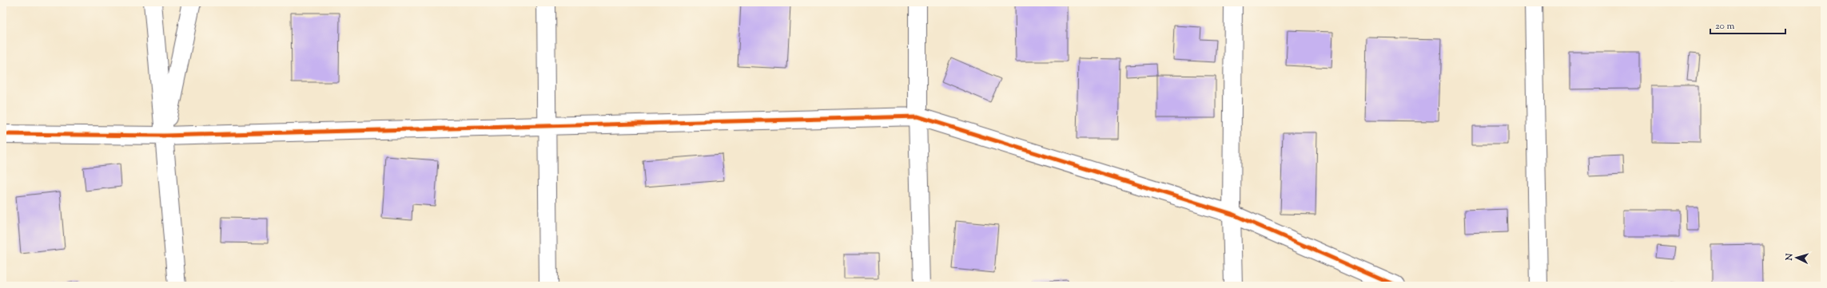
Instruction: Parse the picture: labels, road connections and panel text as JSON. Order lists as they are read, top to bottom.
{
  "scale_bar": "20 m",
  "north": "left"
}
